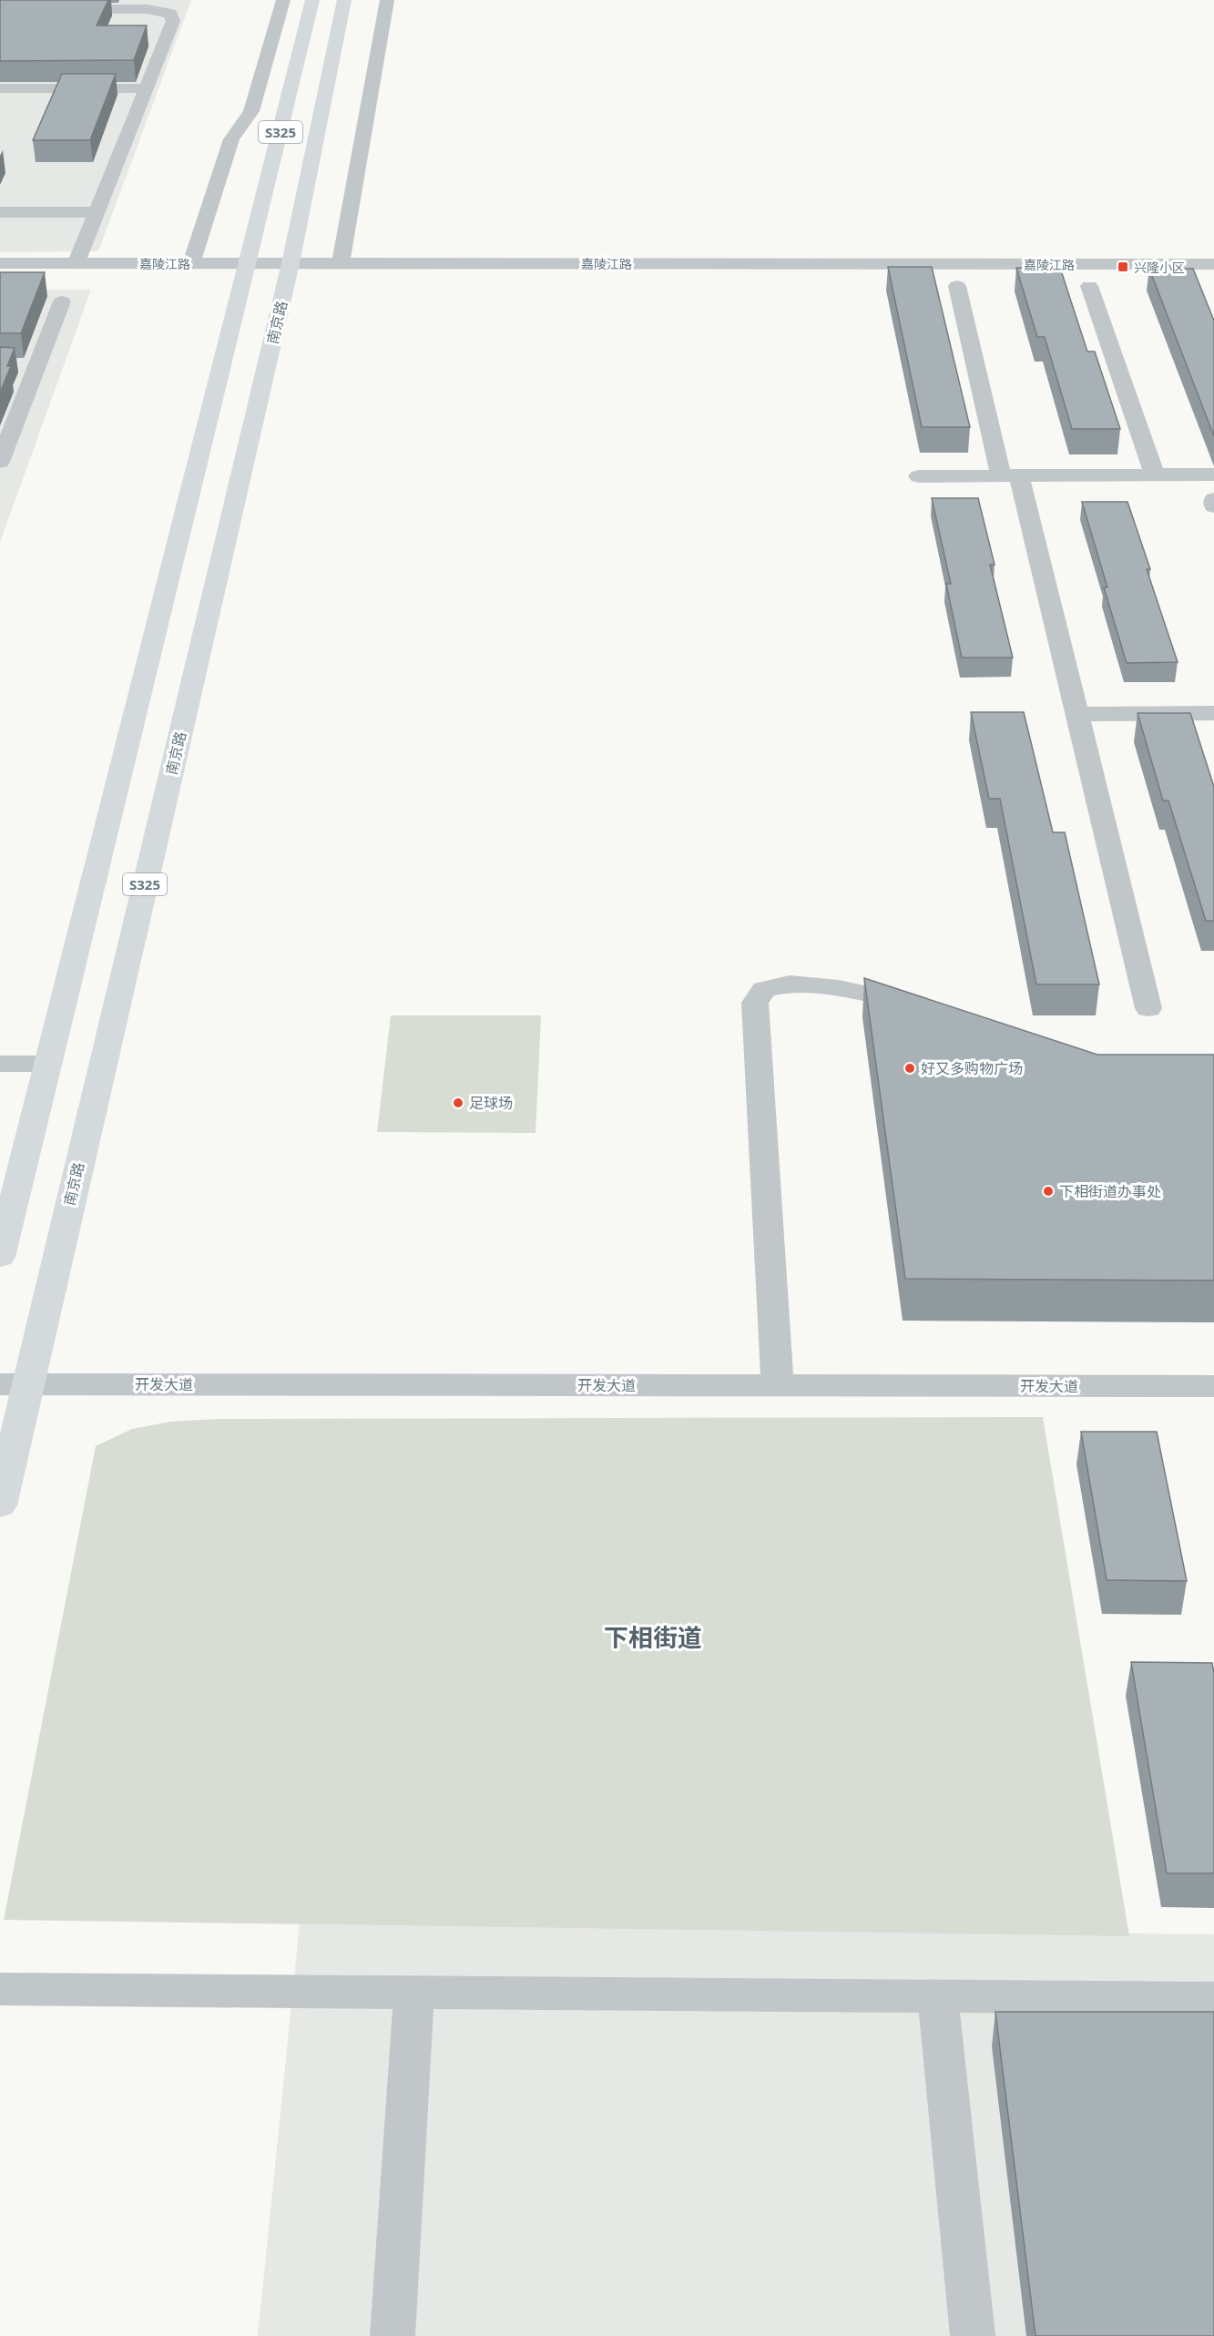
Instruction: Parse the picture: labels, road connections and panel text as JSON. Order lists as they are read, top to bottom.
{
  "streets": {
    "main road": ["S325", "南京路"],
    "street": ["嘉陵江路", "开发大道"]
  },
  "crossings": [
    ["S325", "嘉陵江路"],
    ["嘉陵江路", "南京路"],
    ["南京路", "开发大道"]
  ],
  "districts": ["下相街道"],
  "places": {
    "transit": ["兴隆小区"],
    "other": ["好又多购物广场", "足球场", "下相街道办事处"]
  }
}
